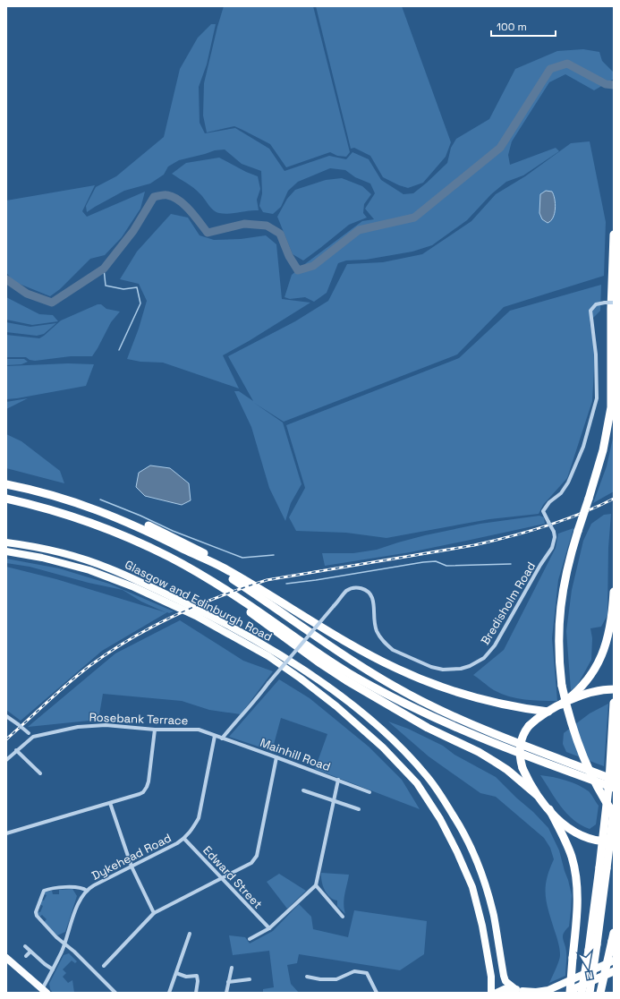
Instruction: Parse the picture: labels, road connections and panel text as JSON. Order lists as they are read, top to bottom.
{
  "streets": {
    "highway": ["Glasgow and Edinburgh Road"],
    "street": [
      "Bredisholm Road",
      "Rosebank Terrace",
      "Mainhill Road",
      "Dykehead Road",
      "Edward Street"
    ]
  },
  "crossings": [
    ["Bredisholm Road", "Mainhill Road"],
    ["Rosebank Terrace", "Mainhill Road"],
    ["Rosebank Terrace", "Dykehead Road"],
    ["Mainhill Road", "Dykehead Road"],
    ["Dykehead Road", "Edward Street"]
  ],
  "scale_bar": "100 m",
  "north": "bottom"
}
